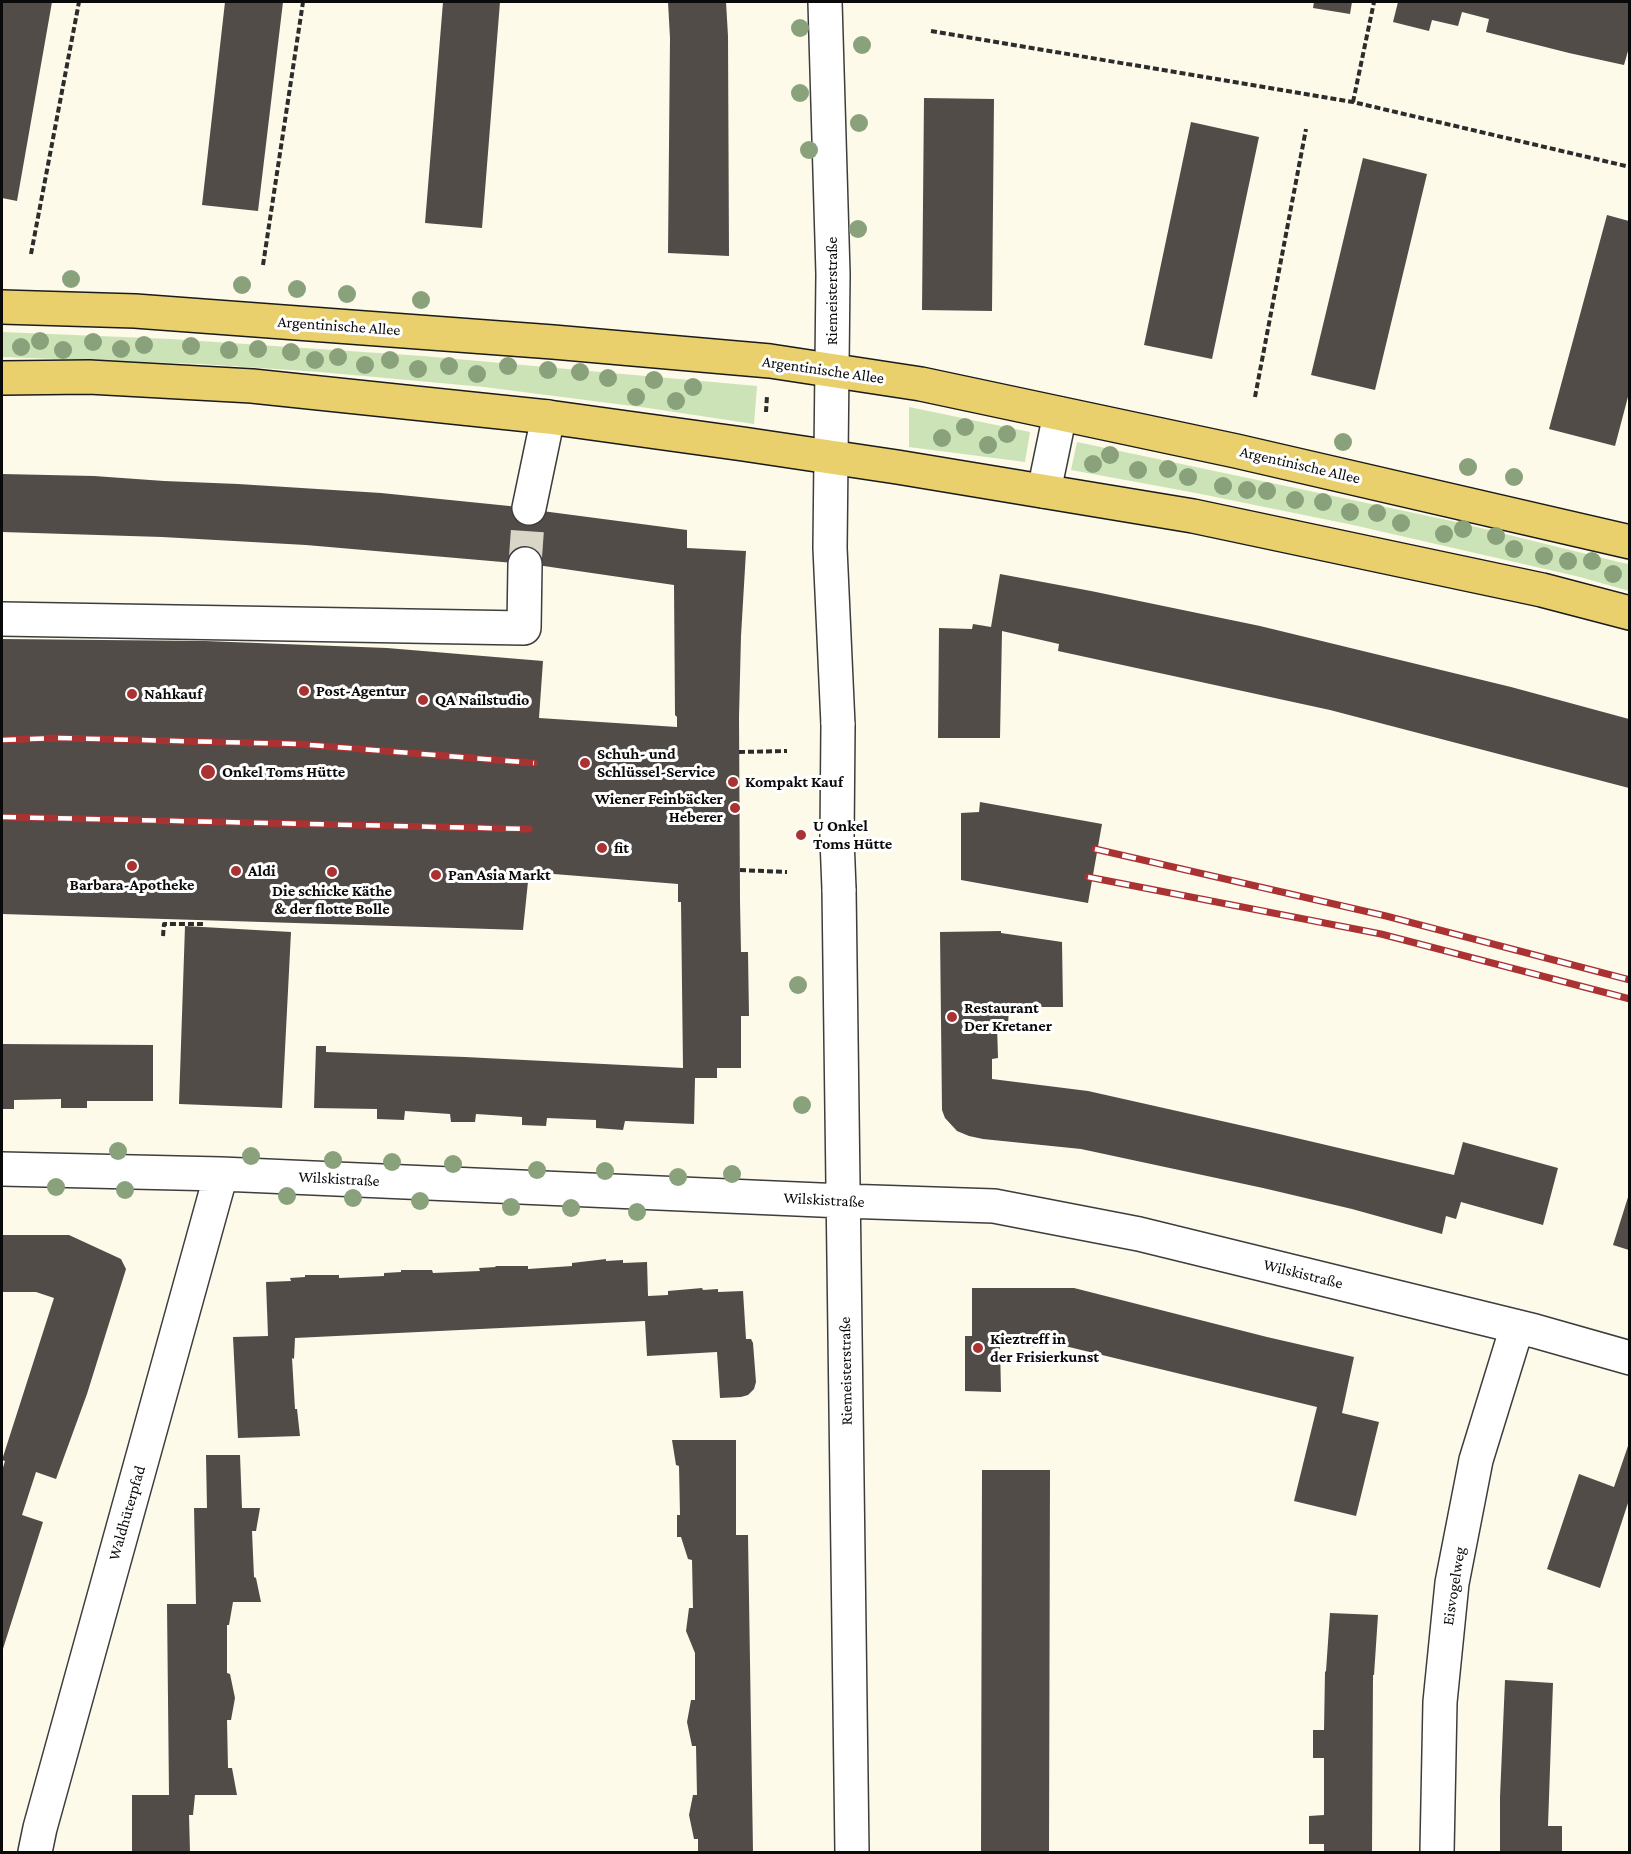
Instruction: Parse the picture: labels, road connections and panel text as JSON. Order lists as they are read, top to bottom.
{
  "streets": {
    "main road": ["Argentinische Allee"],
    "street": [
      "Riemeisterstraße",
      "Wilskistraße",
      "Waldhüterpfad",
      "Eisvogelweg"
    ]
  },
  "crossings": [
    ["Riemeisterstraße", "Argentinische Allee"],
    ["Riemeisterstraße", "Wilskistraße"],
    ["Wilskistraße", "Waldhüterpfad"],
    ["Wilskistraße", "Eisvogelweg"]
  ],
  "places": [
    "Post-Agentur",
    "Nahkauf",
    "QA Nailstudio",
    "Schuh- und Schlüssel-Service",
    "Onkel Toms Hütte",
    "Kompakt Kauf",
    "Wiener Feinbäcker Heberer",
    "U Onkel Toms Hütte",
    "fit",
    "Barbara-Apotheke",
    "Aldi",
    "Die schicke Käthe & der flotte Bolle",
    "Pan Asia Markt",
    "Restaurant Der Kretaner",
    "Kieztreff in der Frisierkunst"
  ]
}
